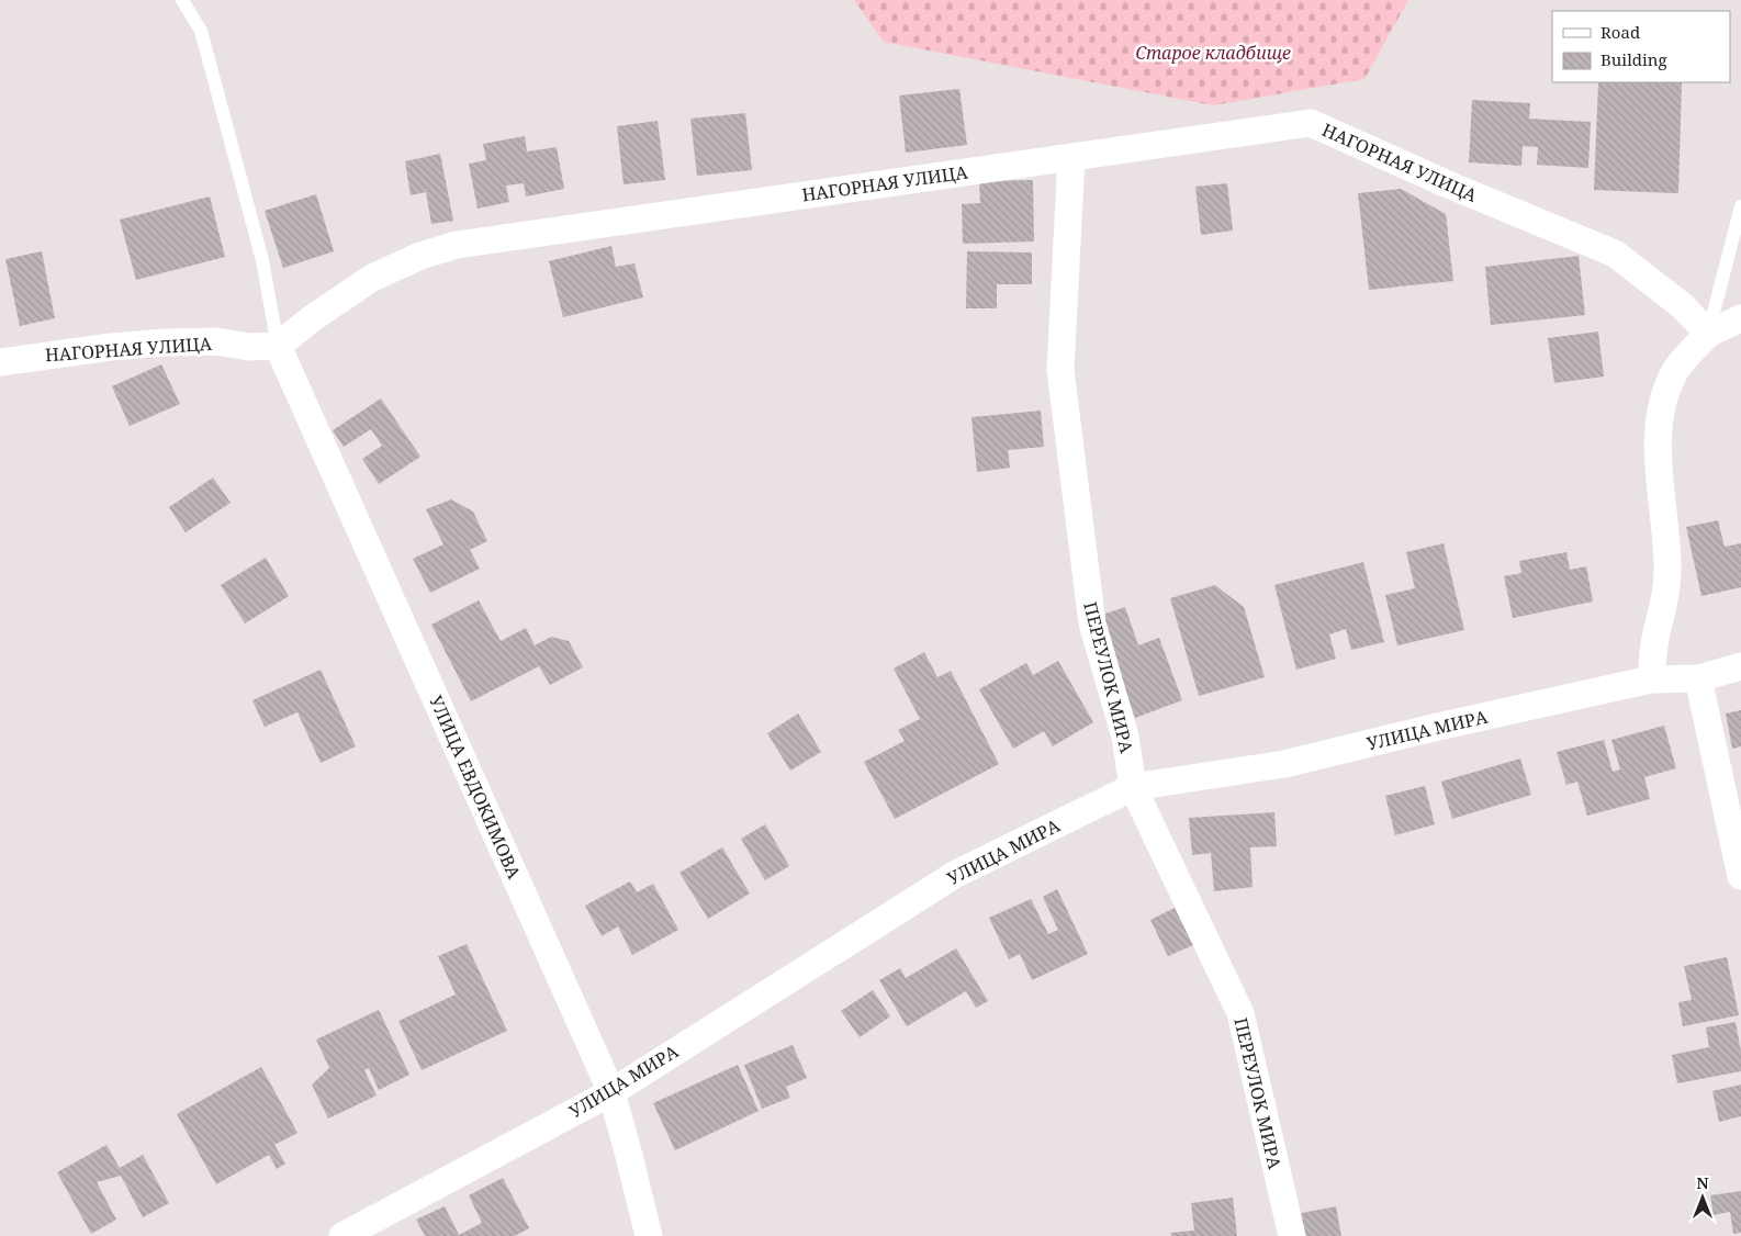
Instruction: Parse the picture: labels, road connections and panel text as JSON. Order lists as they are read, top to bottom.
{
  "streets": {
    "street": [
      "НАГОРНАЯ УЛИЦА",
      "ПЕРЕУЛОК МИРА",
      "УЛИЦА МИРА",
      "УЛИЦА ЕВДОКИМОВА"
    ]
  },
  "crossings": [
    ["НАГОРНАЯ УЛИЦА", "ПЕРЕУЛОК МИРА"],
    ["НАГОРНАЯ УЛИЦА", "УЛИЦА ЕВДОКИМОВА"],
    ["ПЕРЕУЛОК МИРА", "УЛИЦА МИРА"],
    ["УЛИЦА МИРА", "УЛИЦА ЕВДОКИМОВА"]
  ],
  "parks": ["Старое кладбище"],
  "legend": ["Road", "Building"],
  "north": "top"
}
